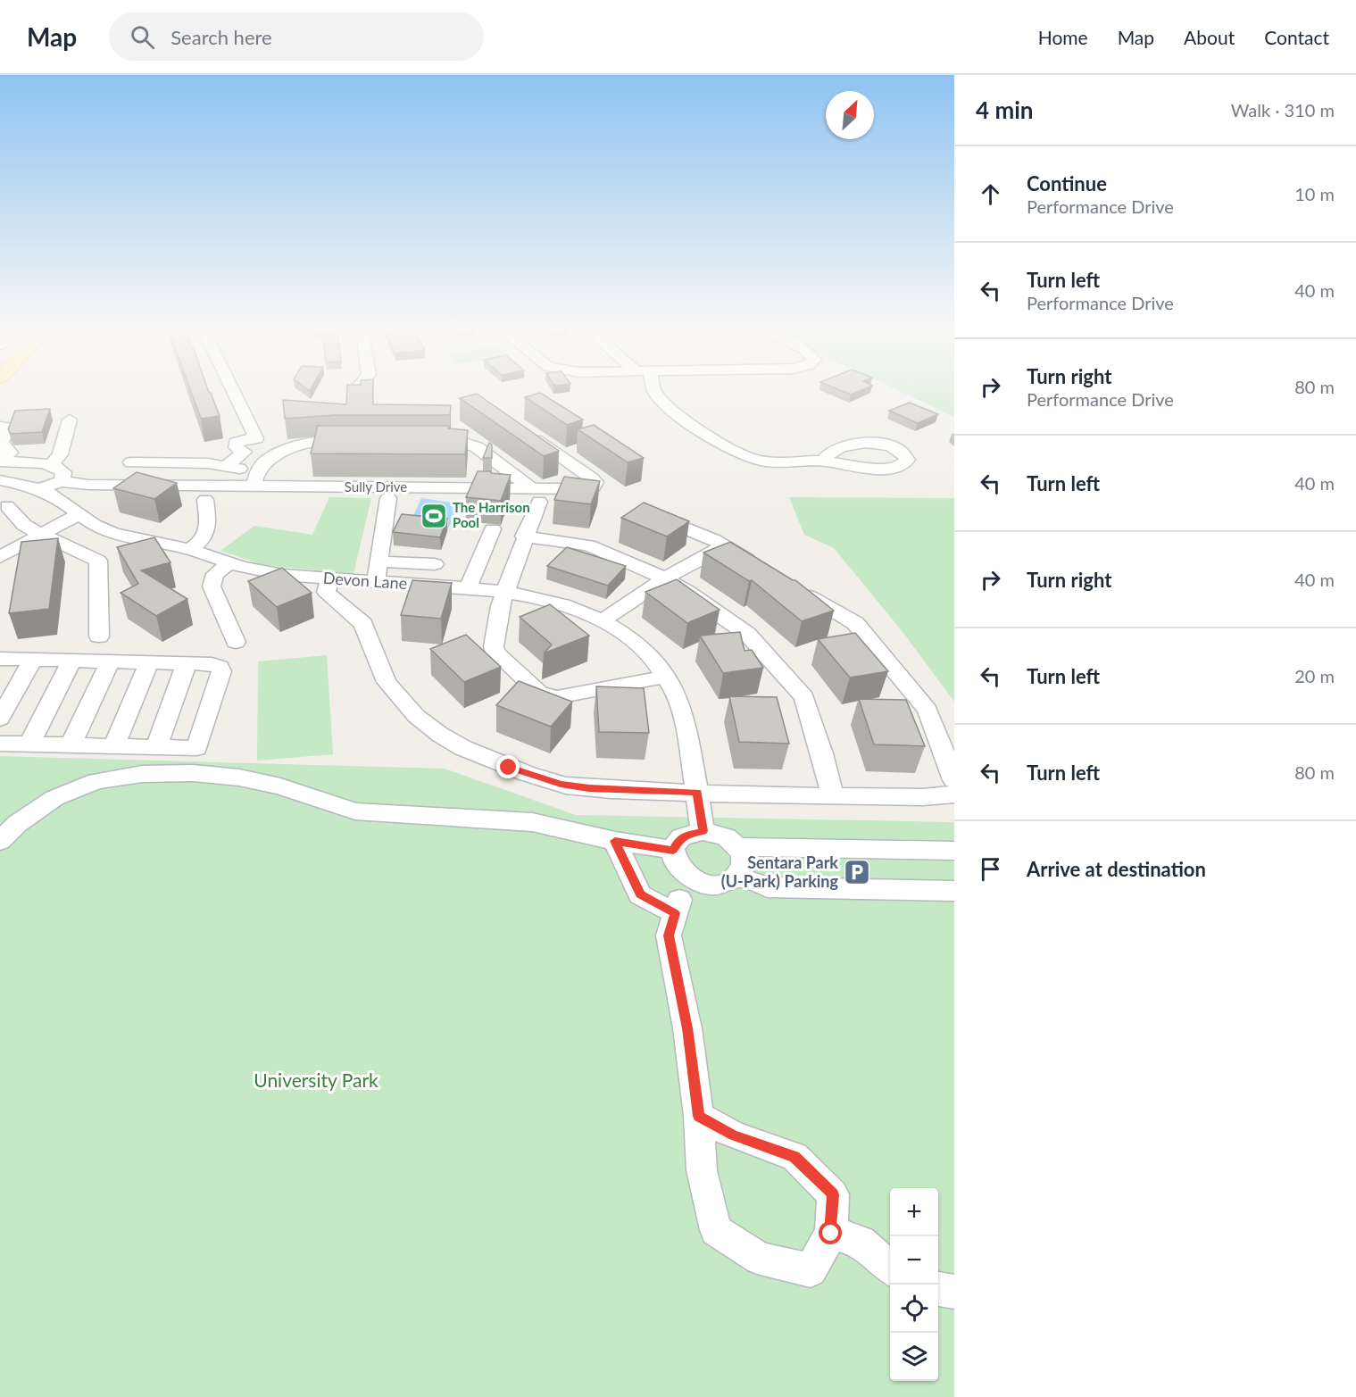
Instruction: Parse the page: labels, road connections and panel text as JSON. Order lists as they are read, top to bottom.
{
  "streets": {
    "street": ["Sully Drive", "Devon Lane"]
  },
  "crossings": [
    ["Sully Drive", "Devon Lane"]
  ],
  "parks": ["University Park"],
  "places": {
    "sports": ["The Harrison Pool"],
    "parking": ["Sentara Park (U-Park) Parking"]
  },
  "north": "top right",
  "page": {
    "header": "Map",
    "search": "Search here",
    "nav": [
      "Home",
      "Map",
      "About",
      "Contact"
    ],
    "heading": ["4 min", "Walk · 310 m"],
    "list": [
      ["Continue", "Performance Drive", "10 m"],
      ["Turn left", "Performance Drive", "40 m"],
      ["Turn right", "Performance Drive", "80 m"],
      ["Turn left", "40 m"],
      ["Turn right", "40 m"],
      ["Turn left", "20 m"],
      ["Turn left", "80 m"],
      "Arrive at destination"
    ],
    "map_buttons": ["+", "−"]
  }
}
